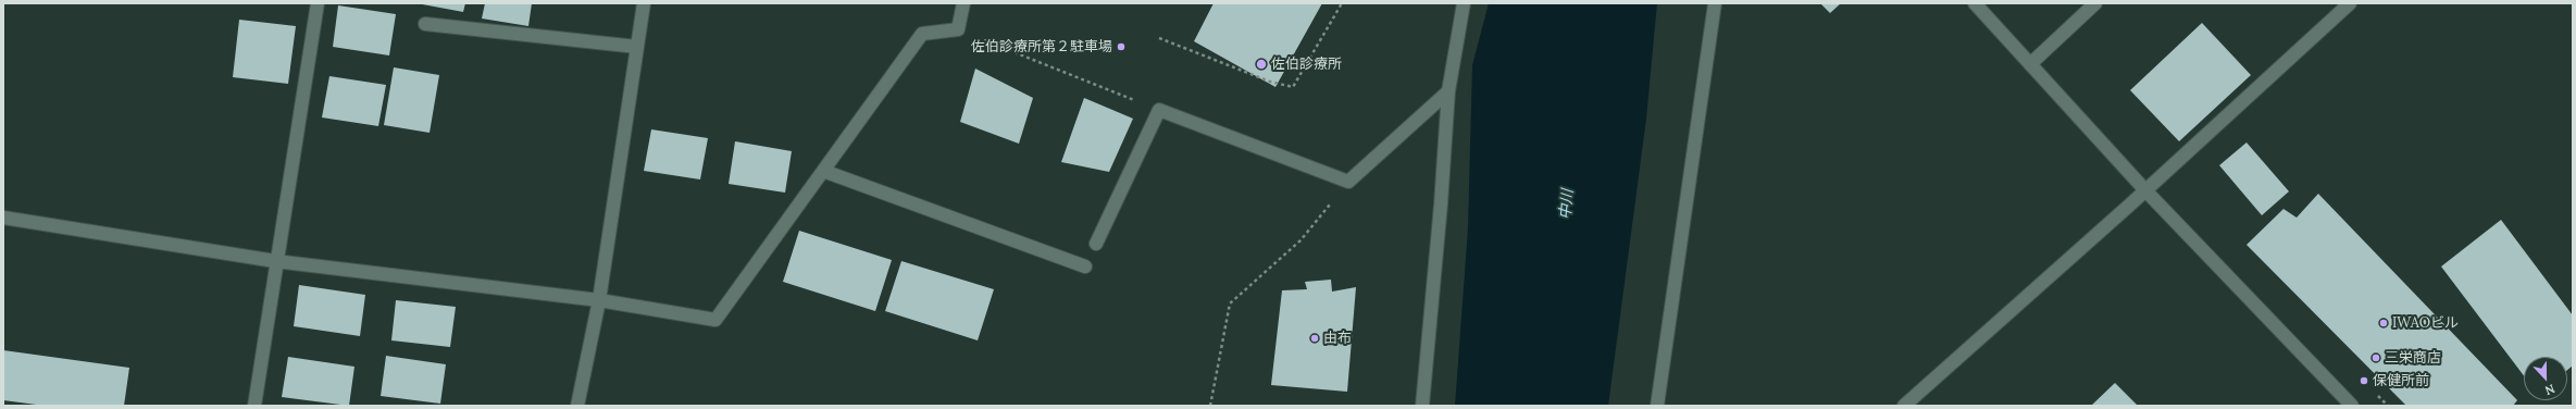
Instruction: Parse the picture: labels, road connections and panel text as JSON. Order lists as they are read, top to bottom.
{
  "water": ["中川"],
  "places": [
    "佐伯診療所第２駐車場",
    "佐伯診療所",
    "IWAOビル",
    "由布",
    "三栄商店",
    "保健所前"
  ],
  "north": "bottom"
}
